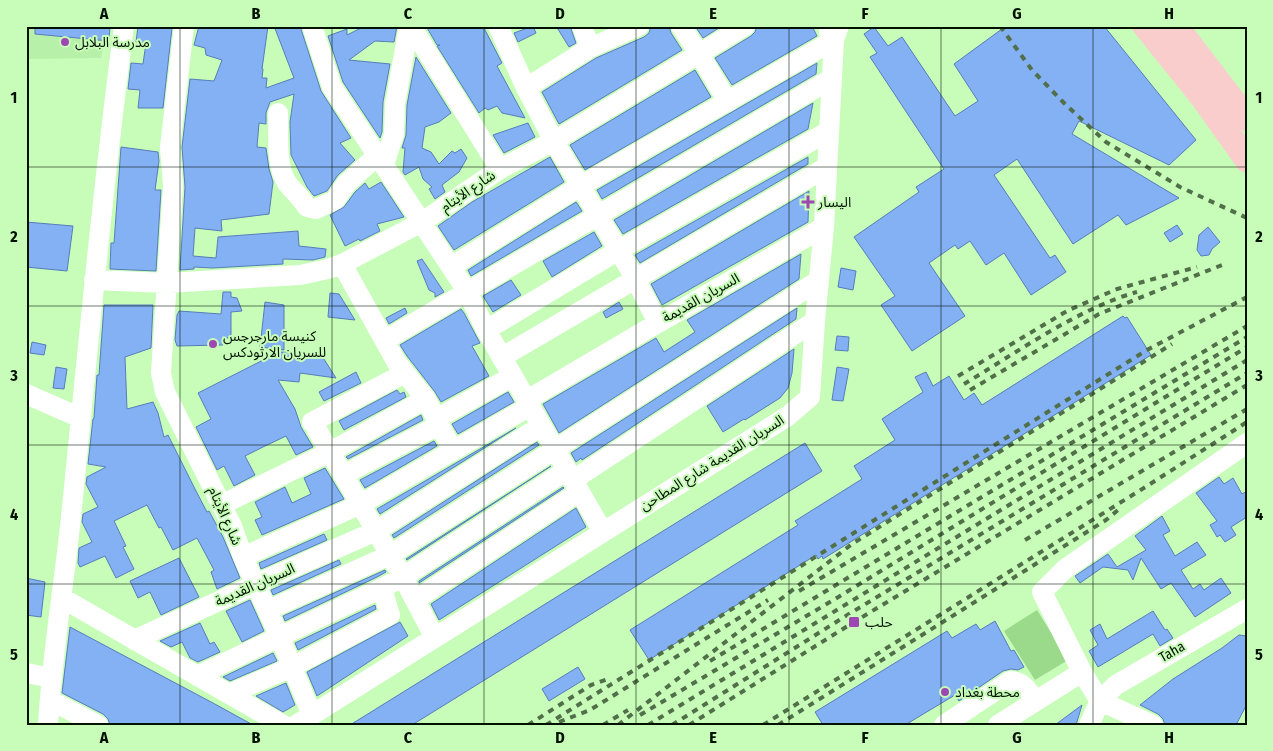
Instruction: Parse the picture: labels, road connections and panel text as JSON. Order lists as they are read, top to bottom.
{
  "streets": {
    "street": [
      "شارع الأيتام",
      "السريان القديمة",
      "السريان القديمة شارع المطاحن",
      "Taha"
    ]
  },
  "crossings": [
    ["شارع الأيتام", "السريان القديمة"],
    ["شارع الأيتام", "السريان القديمة شارع المطاحن"],
    ["السريان القديمة", "السريان القديمة شارع المطاحن"]
  ],
  "places": {
    "other": ["مدرسة البلابل", "كنيسة مارجرجس للسريان الارثودكس", "محطة بغداد"],
    "health": ["اليسار"],
    "transit": ["حلب"]
  },
  "grid": {
    "columns": [
      "A",
      "B",
      "C",
      "D",
      "E",
      "F",
      "G",
      "H"
    ],
    "rows": [
      "1",
      "2",
      "3",
      "4",
      "5"
    ]
  }
}
